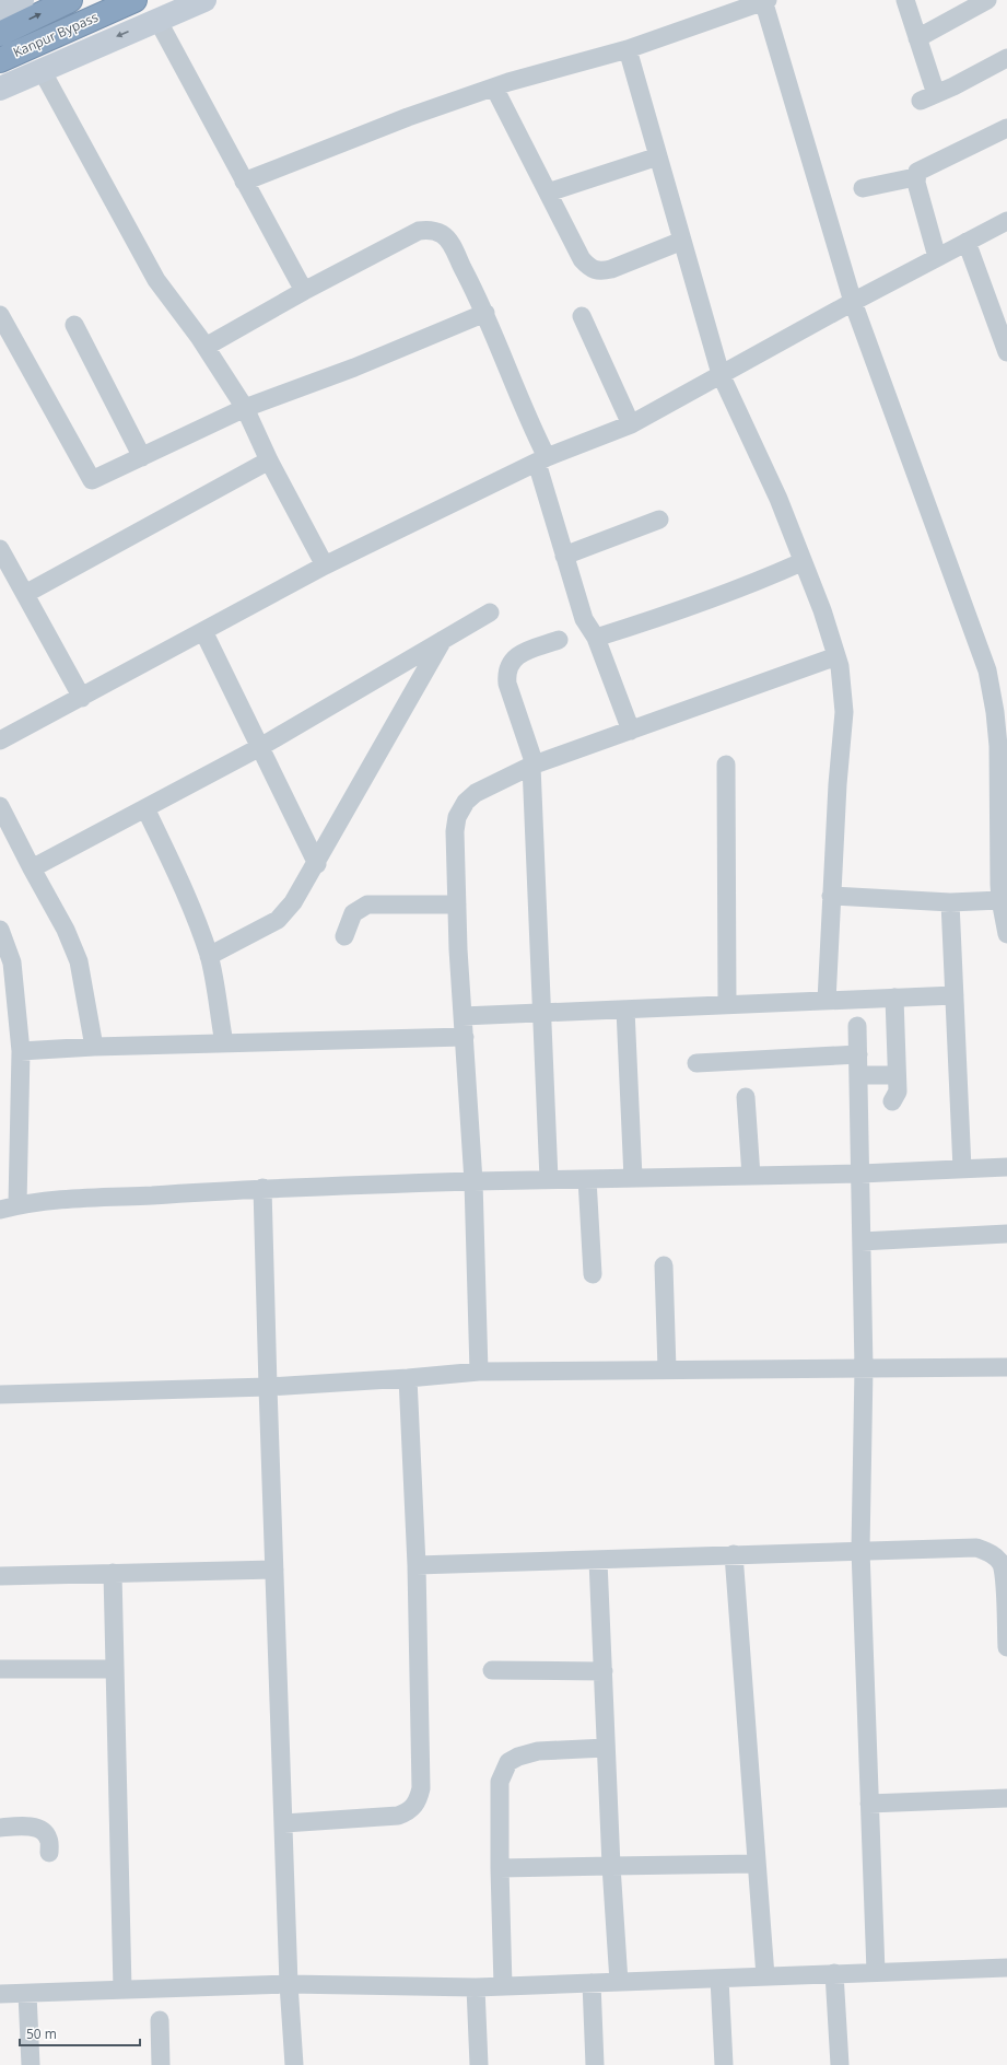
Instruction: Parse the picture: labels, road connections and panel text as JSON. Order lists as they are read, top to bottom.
{
  "streets": {
    "highway": ["Kanpur Bypass"]
  },
  "scale_bar": "50 m"
}
